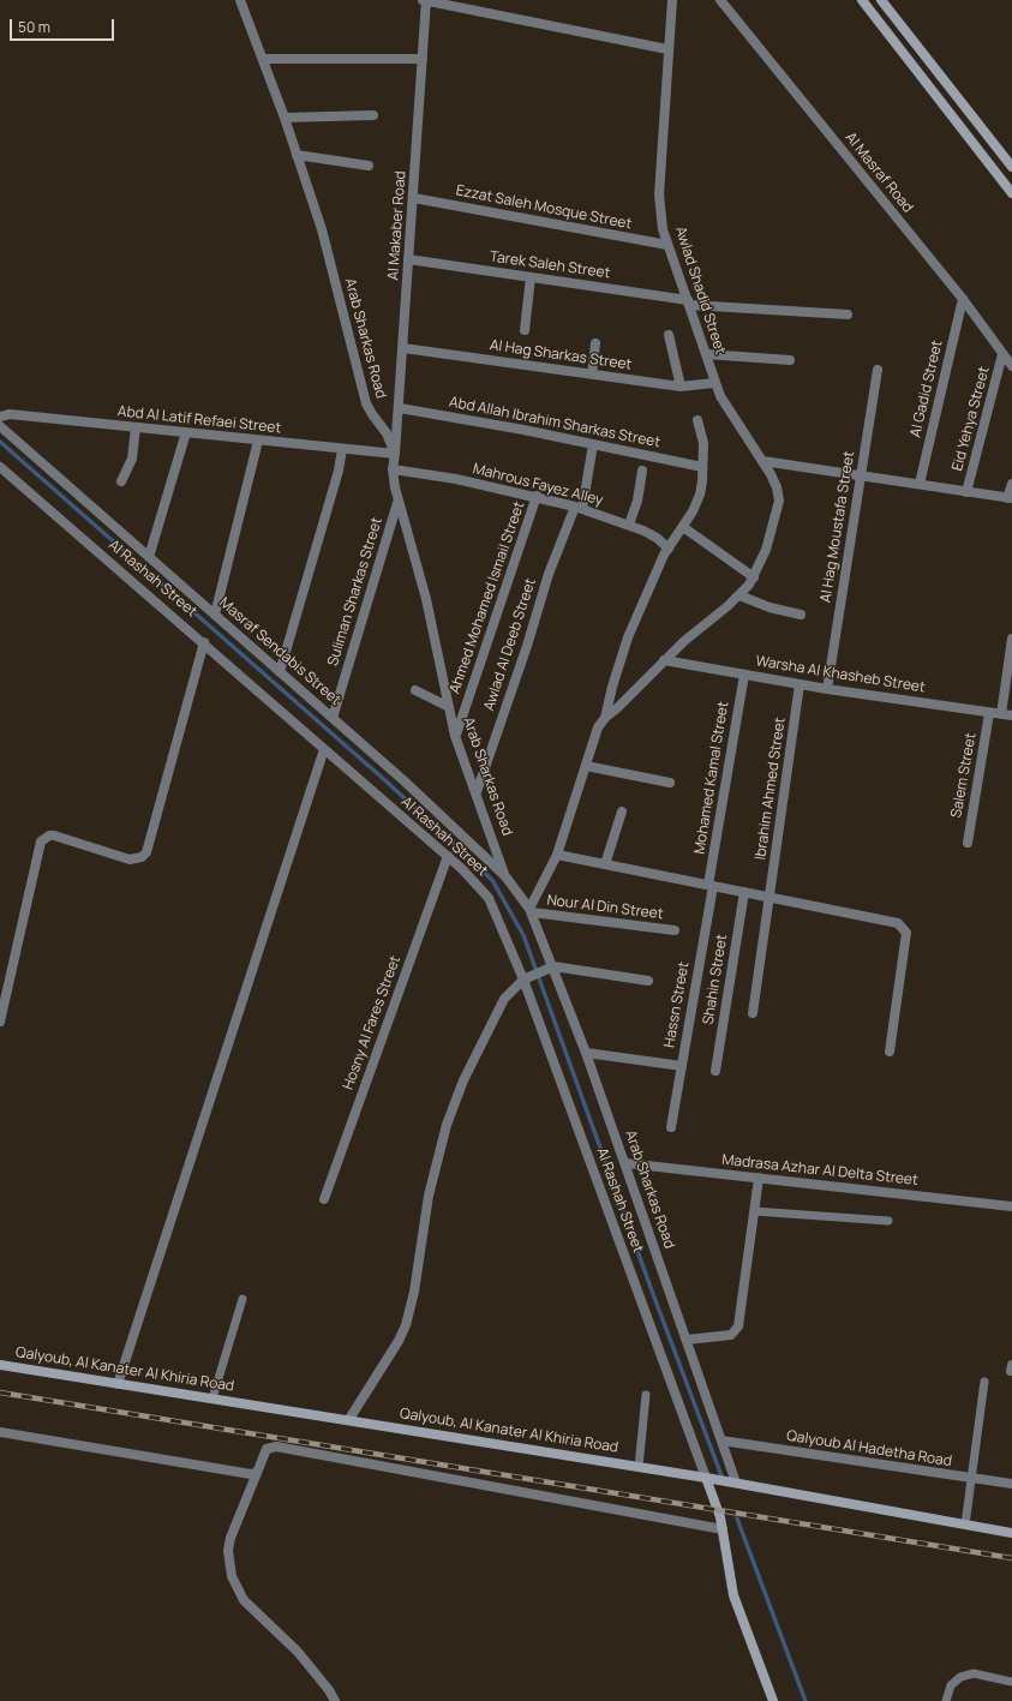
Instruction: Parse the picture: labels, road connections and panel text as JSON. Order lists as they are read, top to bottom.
{
  "streets": {
    "main road": ["Qalyoub, Al Kanater Al Khiria Road"],
    "street": [
      "Al Masraf Road",
      "Ezzat Saleh Mosque Street",
      "Al Makaber Road",
      "Tarek Saleh Street",
      "Awlad Shadid Street",
      "Arab Sharkas Road",
      "Al Hag Sharkas Street",
      "Al Gadid Street",
      "Eid Yehya Street",
      "Abd Al Latif Refaei Street",
      "Abd Allah Ibrahim Sharkas Street",
      "Mahrous Fayez Alley",
      "Al Hag Moustafa Street",
      "Al Rashah Street",
      "Suliman Sharkas Street",
      "Ahmed Mohamed Ismail Street",
      "Awlad Al Deeb Street",
      "Masraf Sendabis Street",
      "Warsha Al Khasheb Street",
      "Salem Street",
      "Mohamed Kamal Street",
      "Ibrahim Ahmed Street",
      "Nour Al Din Street",
      "Shahin Street",
      "Hassn Street",
      "Hosny Al Fares Street",
      "Madrasa Azhar Al Delta Street",
      "Qalyoub Al Hadetha Road"
    ]
  },
  "crossings": [
    ["Al Masraf Road", "Al Gadid Street"],
    ["Al Masraf Road", "Eid Yehya Street"],
    ["Ezzat Saleh Mosque Street", "Al Makaber Road"],
    ["Ezzat Saleh Mosque Street", "Awlad Shadid Street"],
    ["Al Makaber Road", "Tarek Saleh Street"],
    ["Al Makaber Road", "Arab Sharkas Road"],
    ["Al Makaber Road", "Al Hag Sharkas Street"],
    ["Al Makaber Road", "Abd Al Latif Refaei Street"],
    ["Al Makaber Road", "Abd Allah Ibrahim Sharkas Street"],
    ["Tarek Saleh Street", "Awlad Shadid Street"],
    ["Awlad Shadid Street", "Al Hag Sharkas Street"],
    ["Awlad Shadid Street", "Warsha Al Khasheb Street"],
    ["Arab Sharkas Road", "Abd Al Latif Refaei Street"],
    ["Arab Sharkas Road", "Mahrous Fayez Alley"],
    ["Arab Sharkas Road", "Suliman Sharkas Street"],
    ["Arab Sharkas Road", "Ahmed Mohamed Ismail Street"],
    ["Arab Sharkas Road", "Awlad Al Deeb Street"],
    ["Arab Sharkas Road", "Masraf Sendabis Street"],
    ["Arab Sharkas Road", "Nour Al Din Street"],
    ["Arab Sharkas Road", "Madrasa Azhar Al Delta Street"],
    ["Arab Sharkas Road", "Qalyoub, Al Kanater Al Khiria Road"],
    ["Arab Sharkas Road", "Qalyoub Al Hadetha Road"],
    ["Abd Allah Ibrahim Sharkas Street", "Awlad Al Deeb Street"],
    ["Mahrous Fayez Alley", "Ahmed Mohamed Ismail Street"],
    ["Mahrous Fayez Alley", "Awlad Al Deeb Street"],
    ["Al Hag Moustafa Street", "Warsha Al Khasheb Street"],
    ["Al Rashah Street", "Hosny Al Fares Street"],
    ["Al Rashah Street", "Qalyoub, Al Kanater Al Khiria Road"],
    ["Suliman Sharkas Street", "Masraf Sendabis Street"],
    ["Masraf Sendabis Street", "Nour Al Din Street"],
    ["Warsha Al Khasheb Street", "Salem Street"],
    ["Warsha Al Khasheb Street", "Mohamed Kamal Street"],
    ["Warsha Al Khasheb Street", "Ibrahim Ahmed Street"],
    ["Mohamed Kamal Street", "Hassn Street"]
  ],
  "scale_bar": "50 m"
}
